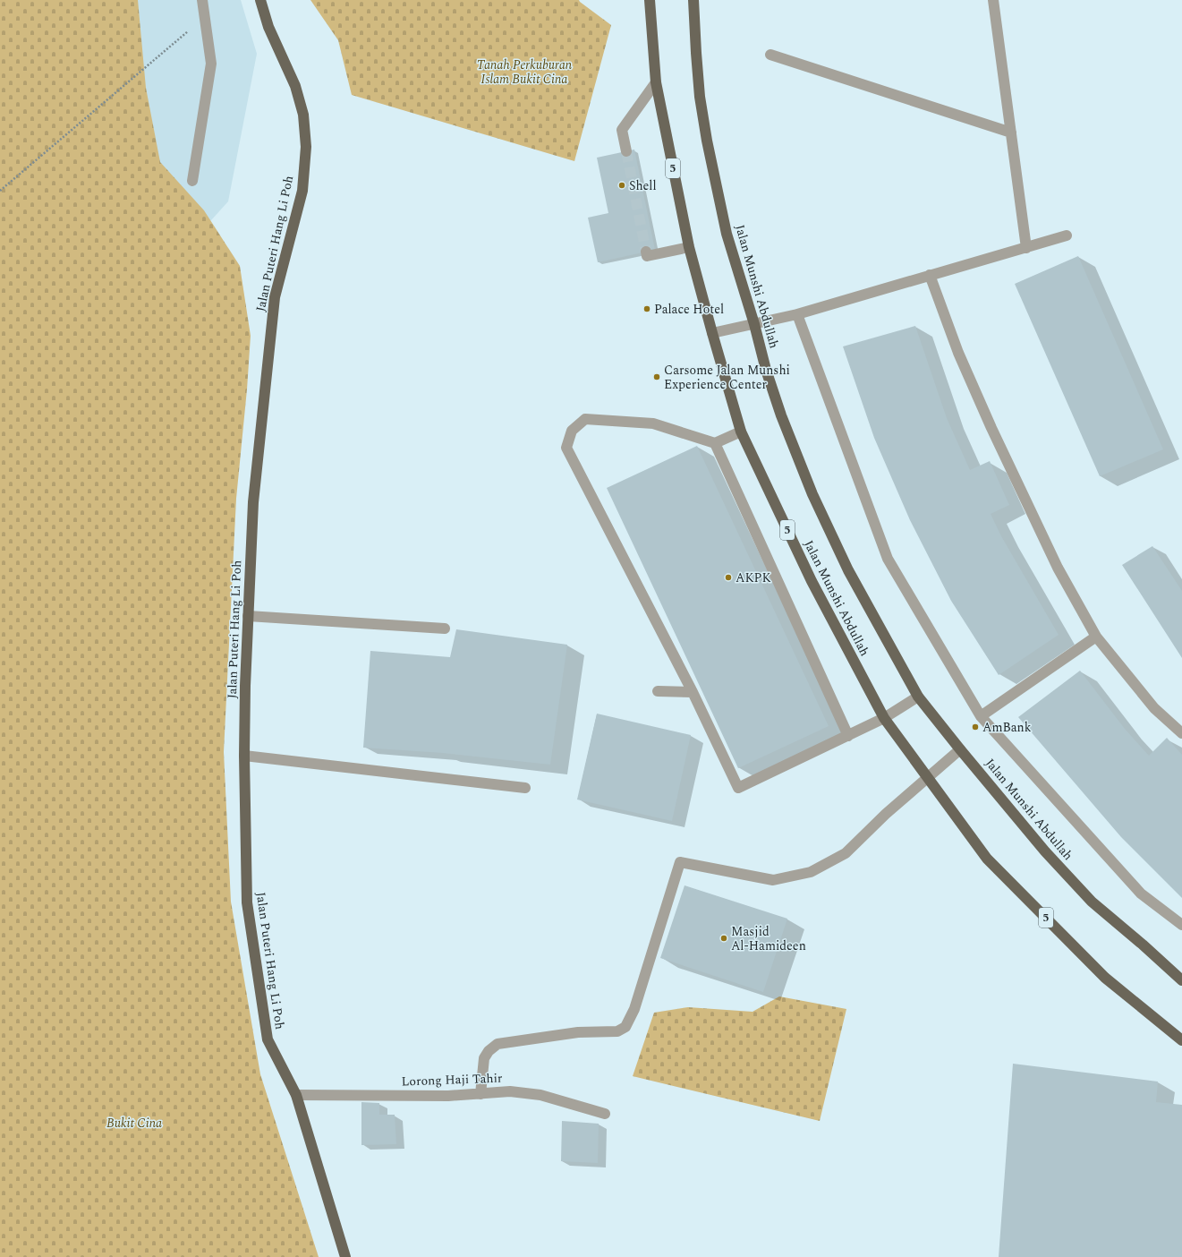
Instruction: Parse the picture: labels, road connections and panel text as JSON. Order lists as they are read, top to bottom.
{
  "streets": {
    "main road": ["5", "Jalan Puteri Hang Li Poh", "Jalan Munshi Abdullah"],
    "street": ["Lorong Haji Tahir"]
  },
  "crossings": [
    ["Jalan Puteri Hang Li Poh", "Lorong Haji Tahir"]
  ],
  "parks": ["Tanah Perkuburan Islam Bukit Cina", "Bukit Cina"],
  "places": [
    "Shell",
    "Palace Hotel",
    "Carsome Jalan Munshi Experience Center",
    "AKPK",
    "AmBank",
    "Masjid Al-Hamideen"
  ]
}
